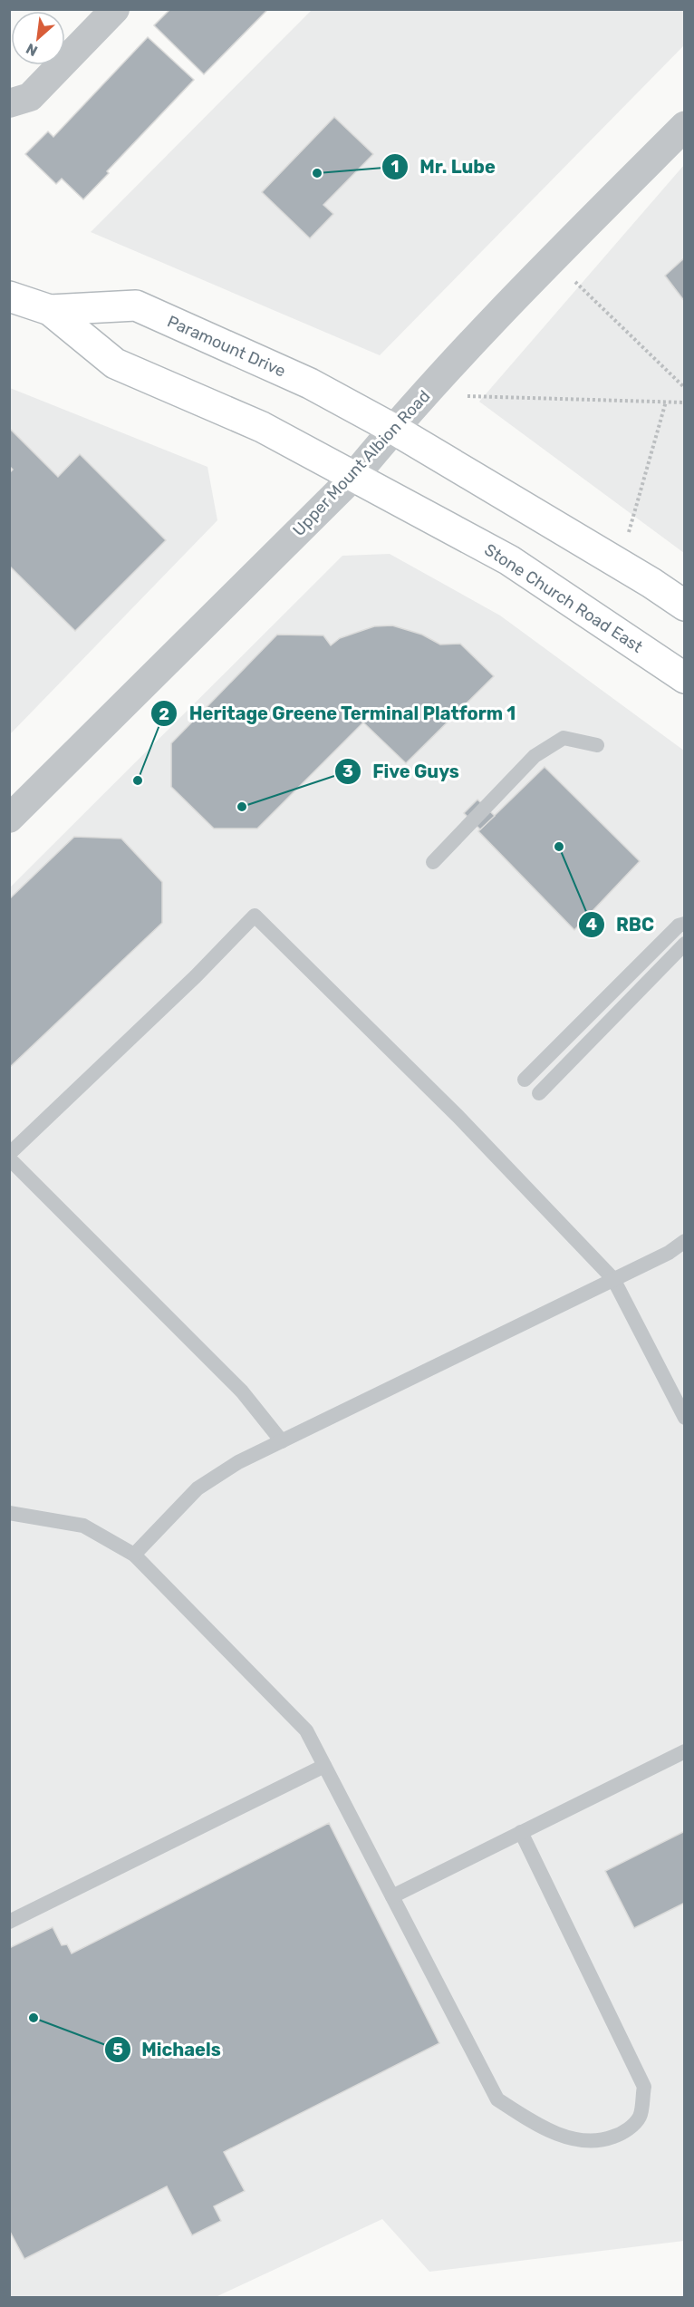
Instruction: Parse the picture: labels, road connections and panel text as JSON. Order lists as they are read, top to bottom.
{
  "streets": {
    "main road": ["Paramount Drive", "Stone Church Road East"],
    "street": ["Upper Mount Albion Road"]
  },
  "crossings": [
    ["Paramount Drive", "Upper Mount Albion Road"],
    ["Paramount Drive", "Stone Church Road East"],
    ["Upper Mount Albion Road", "Stone Church Road East"]
  ],
  "places": [
    "Mr. Lube",
    "Heritage Greene Terminal Platform 1",
    "Five Guys",
    "RBC",
    "Michaels"
  ],
  "north": "bottom left"
}
